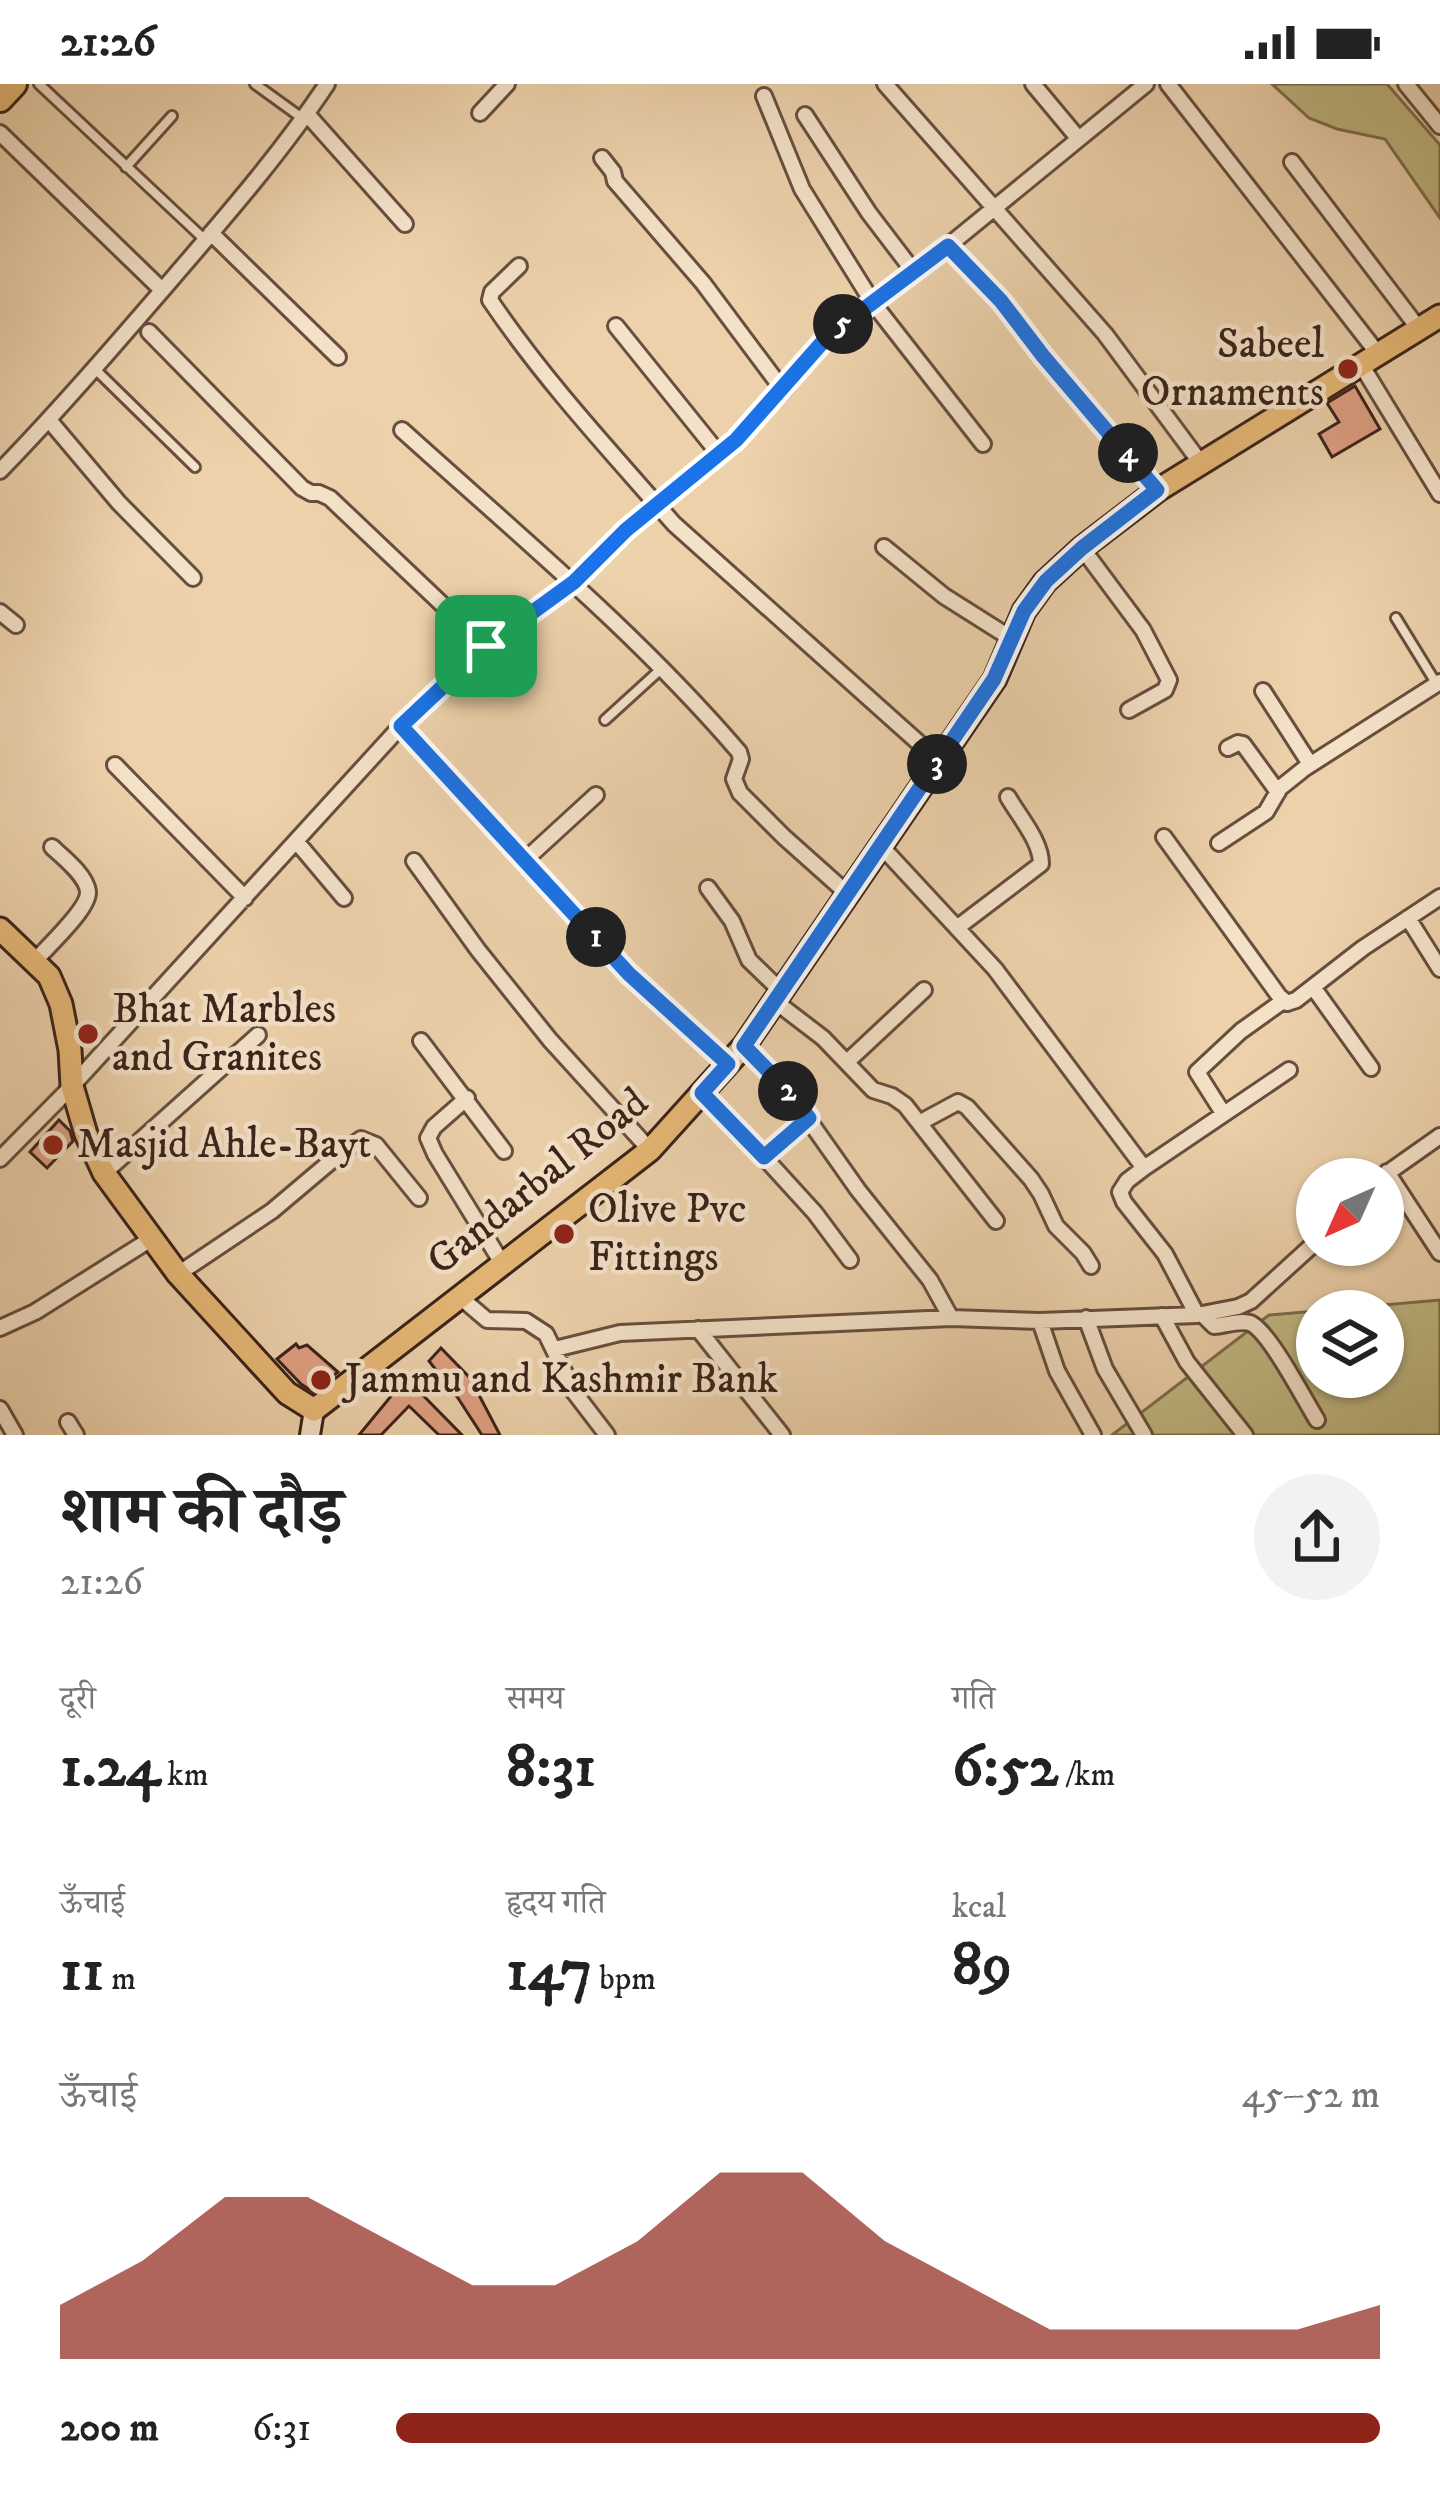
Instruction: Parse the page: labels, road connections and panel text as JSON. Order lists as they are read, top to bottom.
{
  "streets": {
    "main road": ["Gandarbal Road"]
  },
  "places": [
    "Sabeel Ornaments",
    "Bhat Marbles and Granites",
    "Masjid Ahle-Bayt",
    "Olive Pvc Fittings",
    "Jammu and Kashmir Bank"
  ],
  "north": "bottom left",
  "page": {
    "status": "21:26",
    "pins": [
      "5",
      "4",
      "3",
      "1",
      "2"
    ],
    "heading": ["शाम की दौड़", "21:26"],
    "stats": [
      ["दूरी", "1.24 km"],
      ["समय", "8:31"],
      ["गति", "6:52 /km"],
      ["ऊँचाई", "11 m"],
      ["हृदय गति", "147 bpm"],
      ["kcal", "89"]
    ],
    "chart": ["ऊँचाई", "45–52 m"],
    "list": [
      {
        "name": "200 m",
        "note": "6:31"
      }
    ]
  }
}
